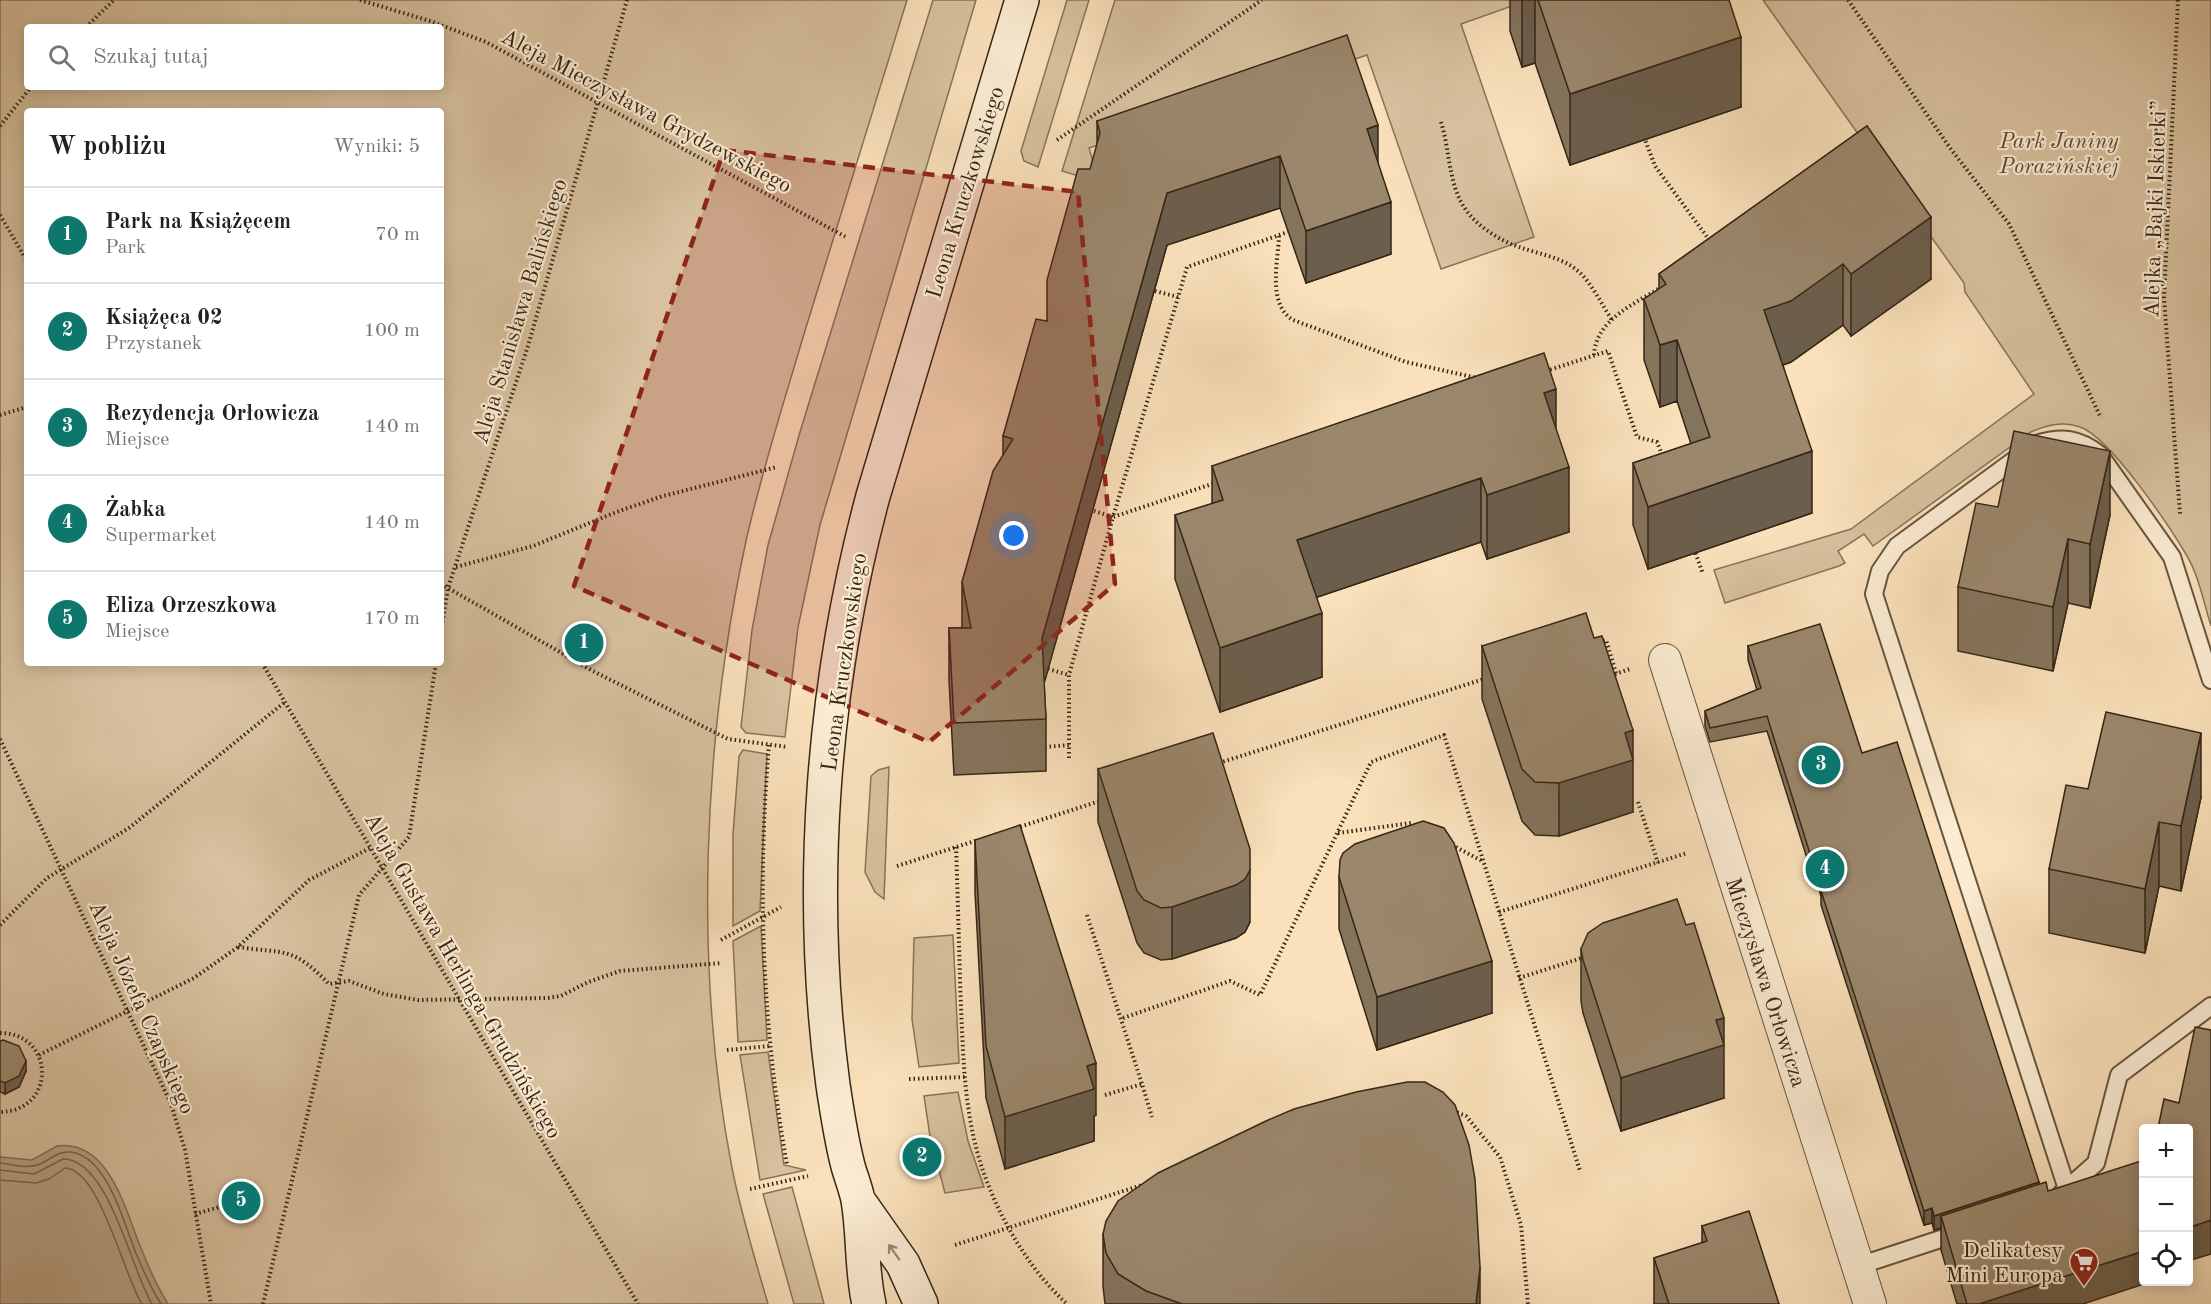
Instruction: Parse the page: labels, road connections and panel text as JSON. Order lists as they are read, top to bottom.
{
  "streets": {
    "street": ["Leona Kruczkowskiego", "Mieczysława Orłowicza"],
    "path": [
      "Aleja Mieczysława Grydzewskiego",
      "Alejka „Bajki Iskierki”",
      "Aleja Stanisława Balińskiego",
      "Aleja Gustawa Herlinga-Grudzińskiego",
      "Aleja Józefa Czapskiego"
    ]
  },
  "crossings": [
    ["Aleja Mieczysława Grydzewskiego", "Aleja Stanisława Balińskiego"]
  ],
  "parks": ["Park Janiny Porazińskiej"],
  "places": {
    "supermarket": ["Delikatesy Mini Europa"]
  },
  "page": {
    "search": "Szukaj tutaj",
    "heading": ["W pobliżu", "Wyniki: 5"],
    "list": [
      {
        "mark": "1",
        "name": "Park na Książęcem",
        "note": "Park",
        "value": "70 m"
      },
      {
        "mark": "2",
        "name": "Książęca 02",
        "note": "Przystanek",
        "value": "100 m"
      },
      {
        "mark": "3",
        "name": "Rezydencja Orłowicza",
        "note": "Miejsce",
        "value": "140 m"
      },
      {
        "mark": "4",
        "name": "Żabka",
        "note": "Supermarket",
        "value": "140 m"
      },
      {
        "mark": "5",
        "name": "Eliza Orzeszkowa",
        "note": "Miejsce",
        "value": "170 m"
      }
    ],
    "pins": [
      "1",
      "3",
      "4",
      "2",
      "5"
    ],
    "map_buttons": ["+", "−"]
  }
}
